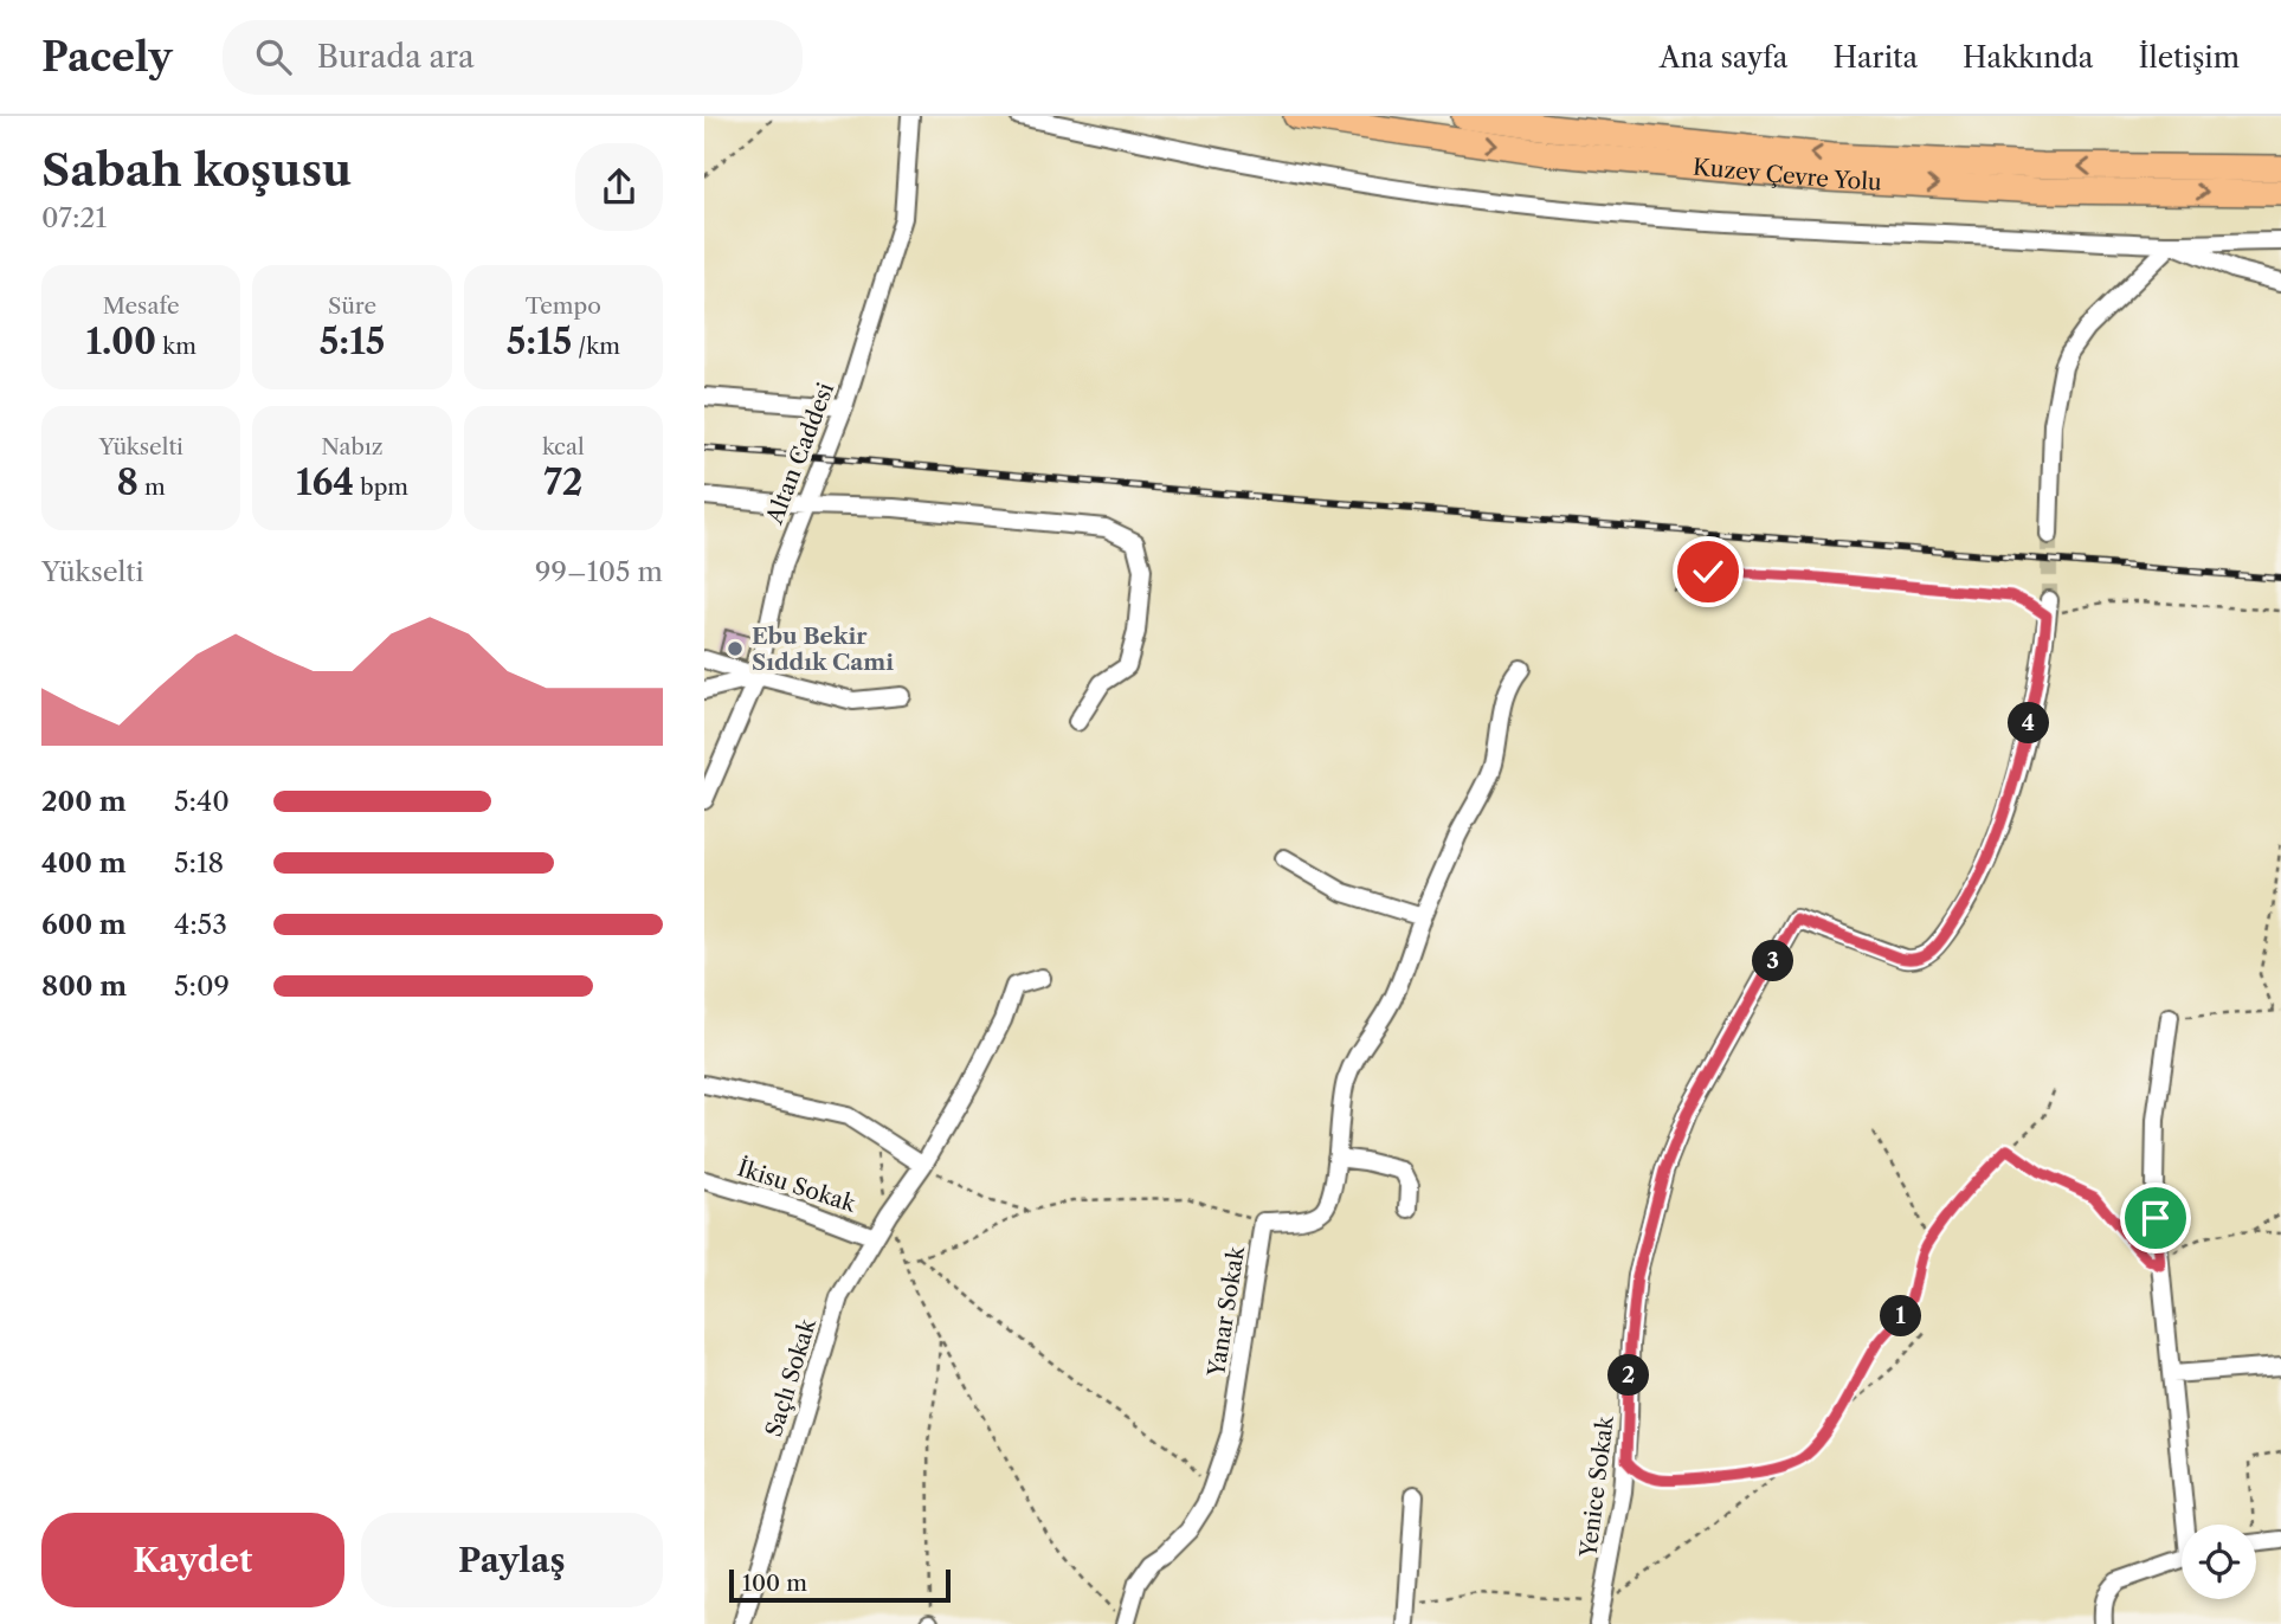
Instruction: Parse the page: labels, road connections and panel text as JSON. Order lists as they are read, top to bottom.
{
  "streets": {
    "highway": ["Kuzey Çevre Yolu"],
    "street": [
      "Altan Caddesi",
      "İkisu Sokak",
      "Yanar Sokak",
      "Saçlı Sokak",
      "Yenice Sokak"
    ]
  },
  "crossings": [
    ["İkisu Sokak", "Saçlı Sokak"]
  ],
  "places": ["Ebu Bekir Sıddık Cami"],
  "scale_bar": "100 m",
  "page": {
    "header": "Pacely",
    "search": "Burada ara",
    "nav": [
      "Ana sayfa",
      "Harita",
      "Hakkında",
      "İletişim"
    ],
    "heading": ["Sabah koşusu", "07:21"],
    "stats": [
      ["Mesafe", "1.00 km"],
      ["Süre", "5:15"],
      ["Tempo", "5:15 /km"],
      ["Yükselti", "8 m"],
      ["Nabız", "164 bpm"],
      ["kcal", "72"]
    ],
    "chart": ["Yükselti", "99–105 m"],
    "pins": [
      "4",
      "3",
      "1",
      "2"
    ],
    "list": [
      {
        "name": "200 m",
        "note": "5:40"
      },
      {
        "name": "400 m",
        "note": "5:18"
      },
      {
        "name": "600 m",
        "note": "4:53"
      },
      {
        "name": "800 m",
        "note": "5:09"
      }
    ],
    "buttons": ["Kaydet", "Paylaş"],
    "scale": "100 m"
  }
}
